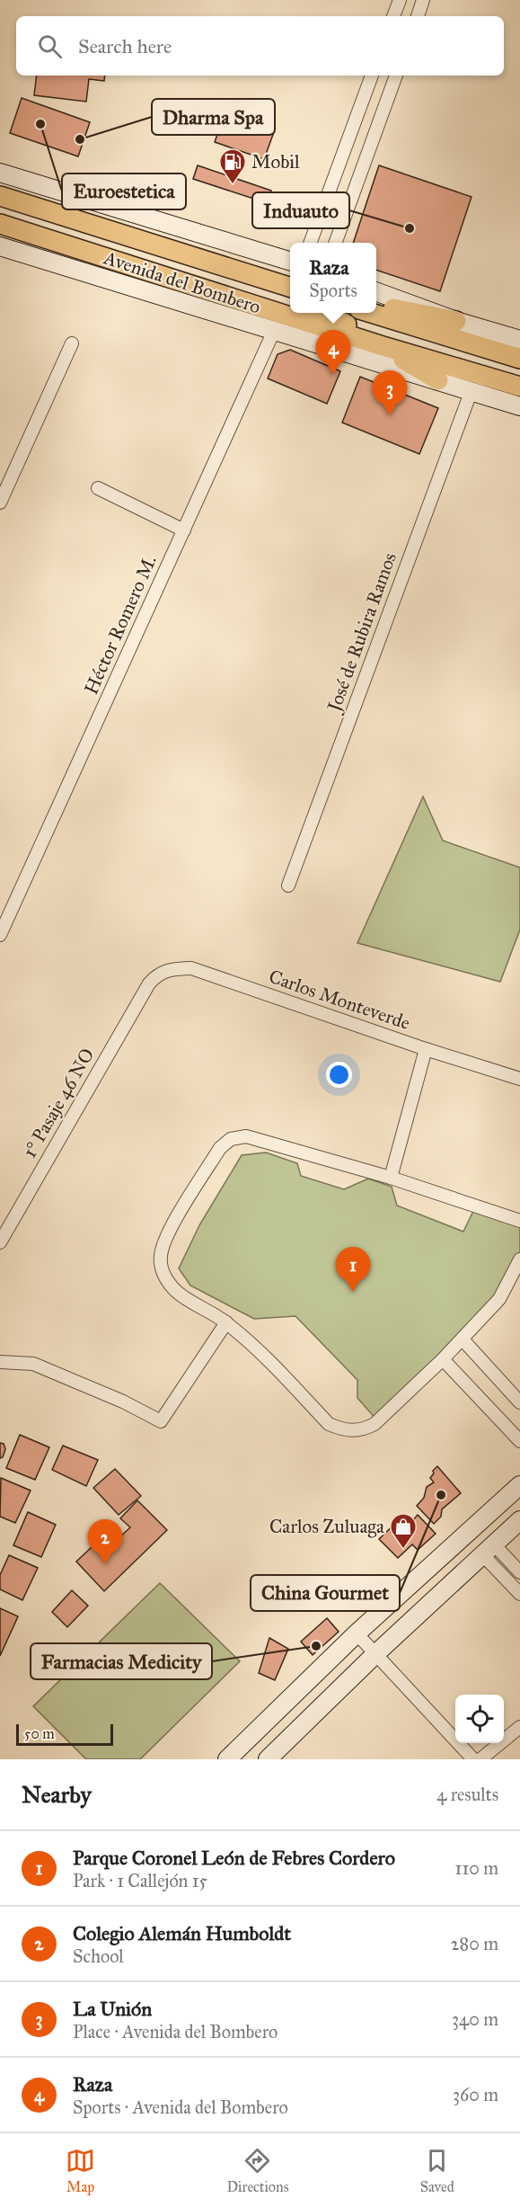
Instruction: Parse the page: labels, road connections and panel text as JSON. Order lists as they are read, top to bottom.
{
  "streets": {
    "main road": ["Avenida del Bombero"],
    "street": [
      "Héctor Romero M.",
      "José de Rubira Ramos",
      "Carlos Monteverde",
      "1° Pasaje 46 NO"
    ]
  },
  "crossings": [
    ["Avenida del Bombero", "Héctor Romero M."],
    ["Avenida del Bombero", "José de Rubira Ramos"],
    ["Carlos Monteverde", "1° Pasaje 46 NO"]
  ],
  "places": {
    "other": [
      "Euroestetica",
      "Dharma Spa",
      "Induauto",
      "China Gourmet",
      "Farmacias Medicity"
    ],
    "fuel station": ["Mobil"],
    "shop": ["Carlos Zuluaga"]
  },
  "scale_bar": "50 m",
  "page": {
    "search": "Search here",
    "popup": ["Raza", "Sports"],
    "pins": [
      "4",
      "3",
      "1",
      "2"
    ],
    "scale": "50 m",
    "heading": ["Nearby", "4 results"],
    "list": [
      {
        "mark": "1",
        "name": "Parque Coronel León de Febres Cordero",
        "note": "Park · 1 Callejón 15",
        "value": "110 m"
      },
      {
        "mark": "2",
        "name": "Colegio Alemán Humboldt",
        "note": "School",
        "value": "280 m"
      },
      {
        "mark": "3",
        "name": "La Unión",
        "note": "Place · Avenida del Bombero",
        "value": "340 m"
      },
      {
        "mark": "4",
        "name": "Raza",
        "note": "Sports · Avenida del Bombero",
        "value": "360 m"
      }
    ],
    "nav": ["Map", "Directions", "Saved"]
  }
}
